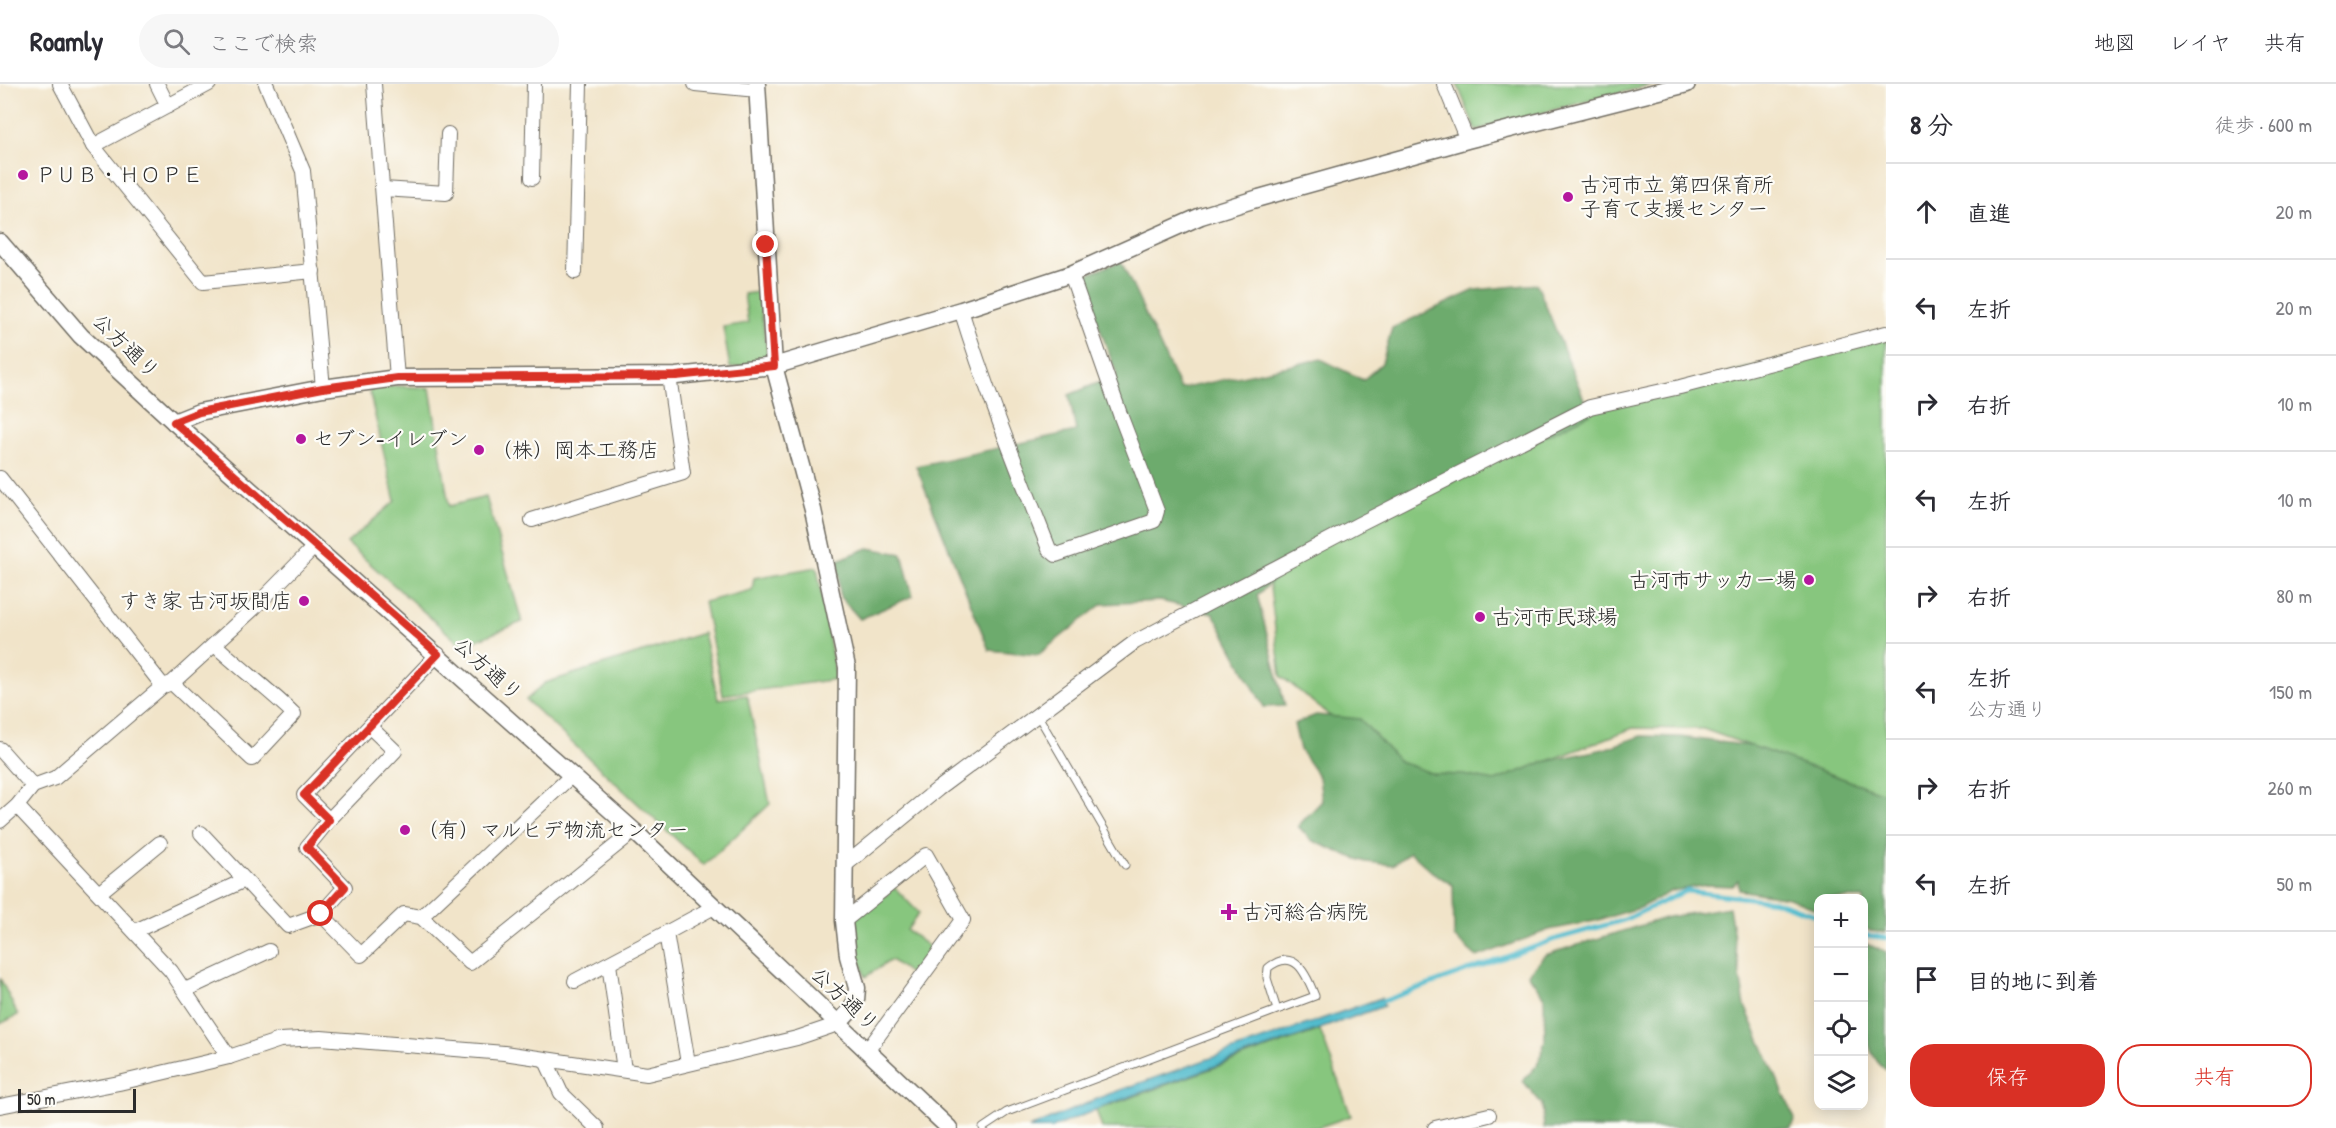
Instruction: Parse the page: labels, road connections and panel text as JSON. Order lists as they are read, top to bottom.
{
  "streets": {
    "street": ["公方通り"]
  },
  "places": {
    "other": [
      "ＰＵＢ・ＨＯＰＥ",
      "古河市立 第四保育所 子育て支援センター",
      "セブン-イレブン",
      "（株）岡本工務店",
      "古河市サッカー場",
      "すき家 古河坂間店",
      "古河市民球場",
      "（有）マルヒデ物流センター"
    ],
    "health": ["古河総合病院"]
  },
  "scale_bar": "50 m",
  "page": {
    "header": "Roamly",
    "search": "ここで検索",
    "nav": ["地図", "レイヤ", "共有"],
    "heading": ["8 分", "徒歩 · 600 m"],
    "list": [
      ["直進", "20 m"],
      ["左折", "20 m"],
      ["右折", "10 m"],
      ["左折", "10 m"],
      ["右折", "80 m"],
      ["左折", "公方通り", "150 m"],
      ["右折", "260 m"],
      ["左折", "50 m"],
      "目的地に到着"
    ],
    "map_buttons": ["+", "−"],
    "buttons": ["保存", "共有"],
    "scale": "50 m"
  }
}
